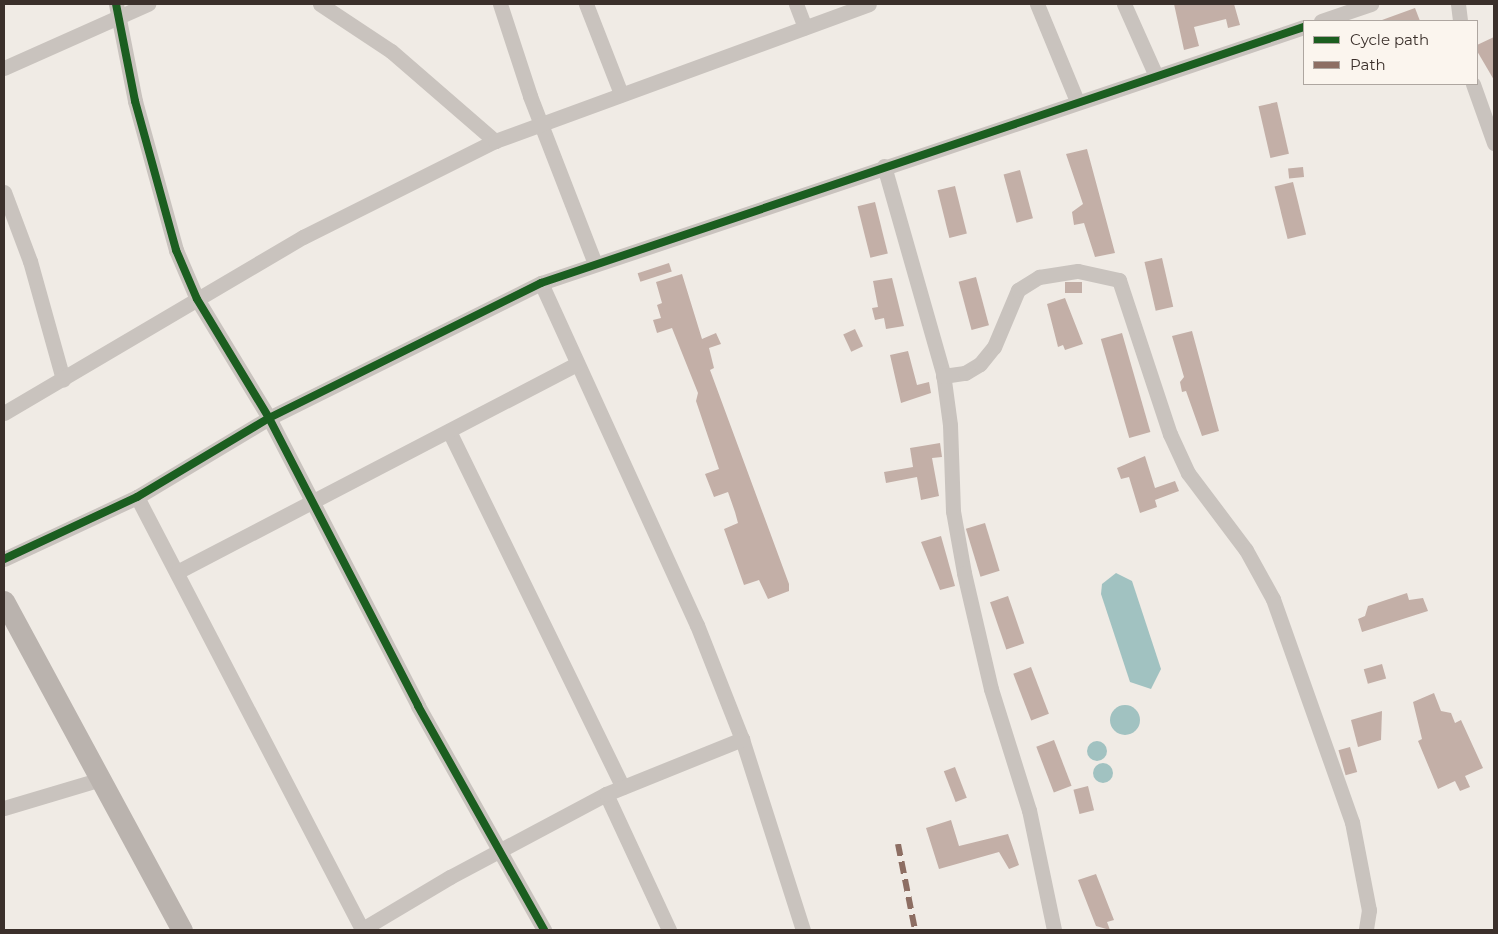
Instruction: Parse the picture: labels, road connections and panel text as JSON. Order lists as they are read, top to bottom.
{
  "legend": ["Cycle path", "Path"]
}
